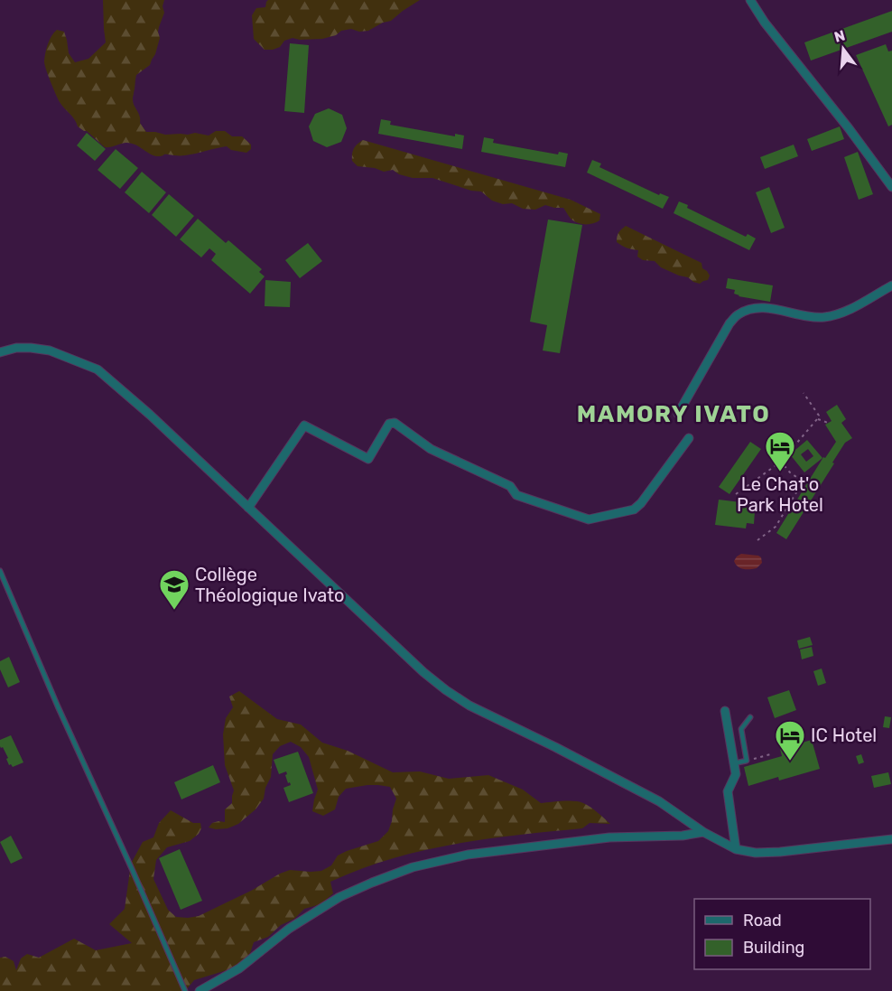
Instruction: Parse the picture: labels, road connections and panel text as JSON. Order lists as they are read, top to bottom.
{
  "districts": ["MAMORY IVATO"],
  "places": {
    "hotel": ["Le Chat'o Park Hotel", "IC Hotel"],
    "school or university": ["Collège Théologique Ivato"]
  },
  "legend": ["Road", "Building"],
  "north": "top"
}
